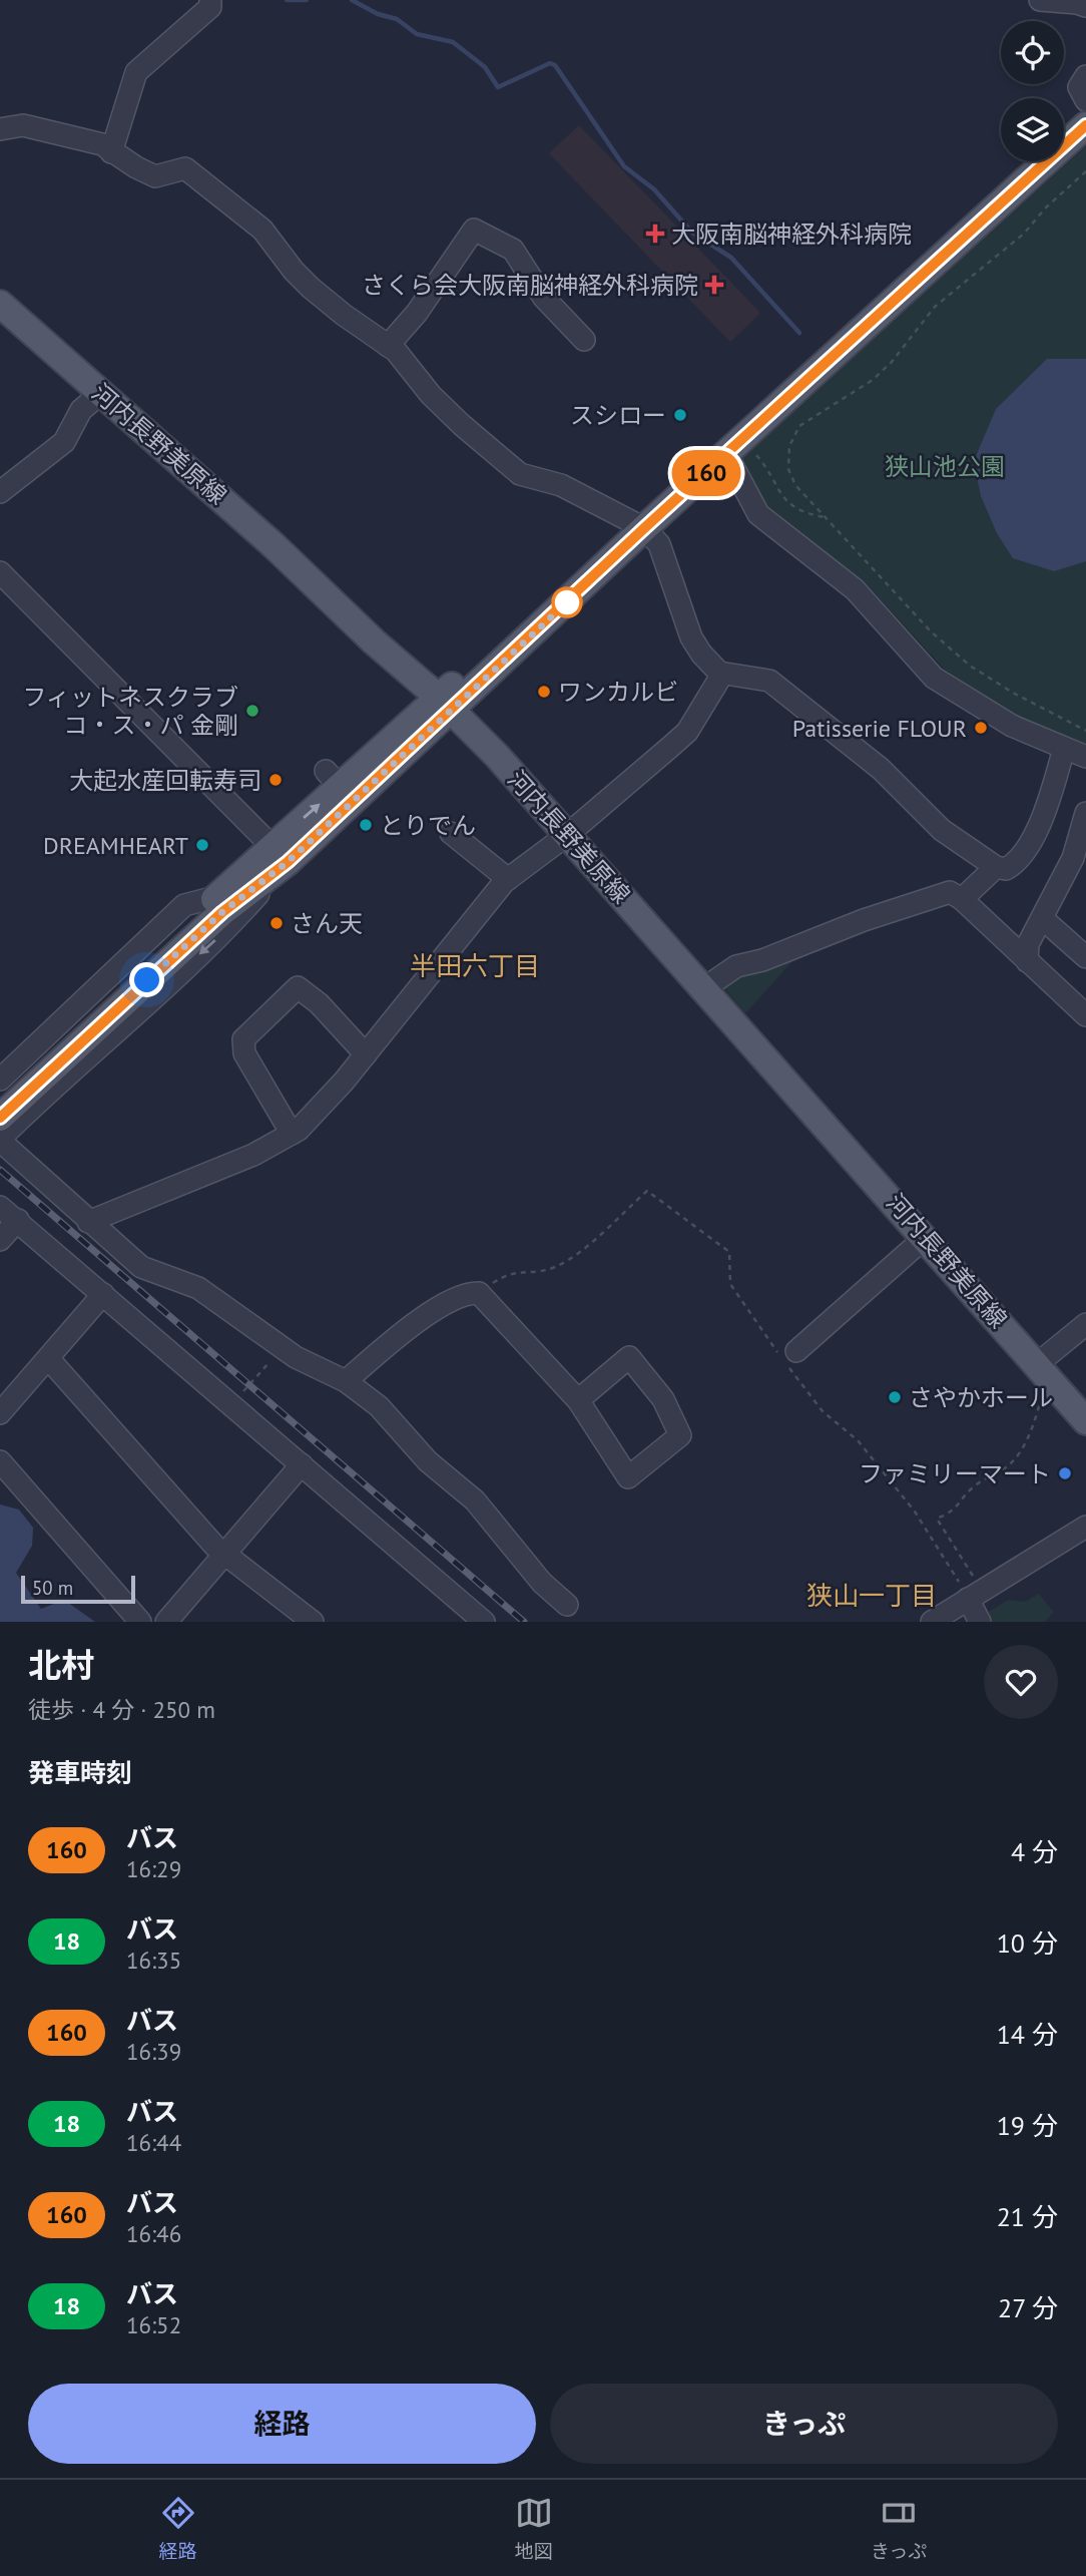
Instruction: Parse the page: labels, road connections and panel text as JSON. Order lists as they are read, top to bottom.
{
  "streets": {
    "main road": ["河内長野美原線"]
  },
  "districts": ["半田六丁目", "狭山一丁目"],
  "parks": ["狭山池公園"],
  "places": {
    "health": ["大阪南脳神経外科病院", "さくら会大阪南脳神経外科病院"],
    "other": [
      "スシロー",
      "ワンカルビ",
      "フィットネスクラブ コ・ス・パ 金剛",
      "Patisserie FLOUR",
      "大起水産回転寿司",
      "とりでん",
      "DREAMHEART",
      "さん天",
      "さやかホール",
      "ファミリーマート"
    ]
  },
  "lines": ["bus line 160"],
  "scale_bar": "50 m",
  "page": {
    "on_map": "160",
    "scale": "50 m",
    "heading": [
      ["北村", "徒歩 · 4 分 · 250 m"],
      "発車時刻"
    ],
    "list": [
      {
        "mark": "160",
        "name": "バス",
        "note": "16:29",
        "value": "4 分"
      },
      {
        "mark": "18",
        "name": "バス",
        "note": "16:35",
        "value": "10 分"
      },
      {
        "mark": "160",
        "name": "バス",
        "note": "16:39",
        "value": "14 分"
      },
      {
        "mark": "18",
        "name": "バス",
        "note": "16:44",
        "value": "19 分"
      },
      {
        "mark": "160",
        "name": "バス",
        "note": "16:46",
        "value": "21 分"
      },
      {
        "mark": "18",
        "name": "バス",
        "note": "16:52",
        "value": "27 分"
      }
    ],
    "buttons": ["経路", "きっぷ"],
    "tabs": ["経路", "地図", "きっぷ"]
  }
}
